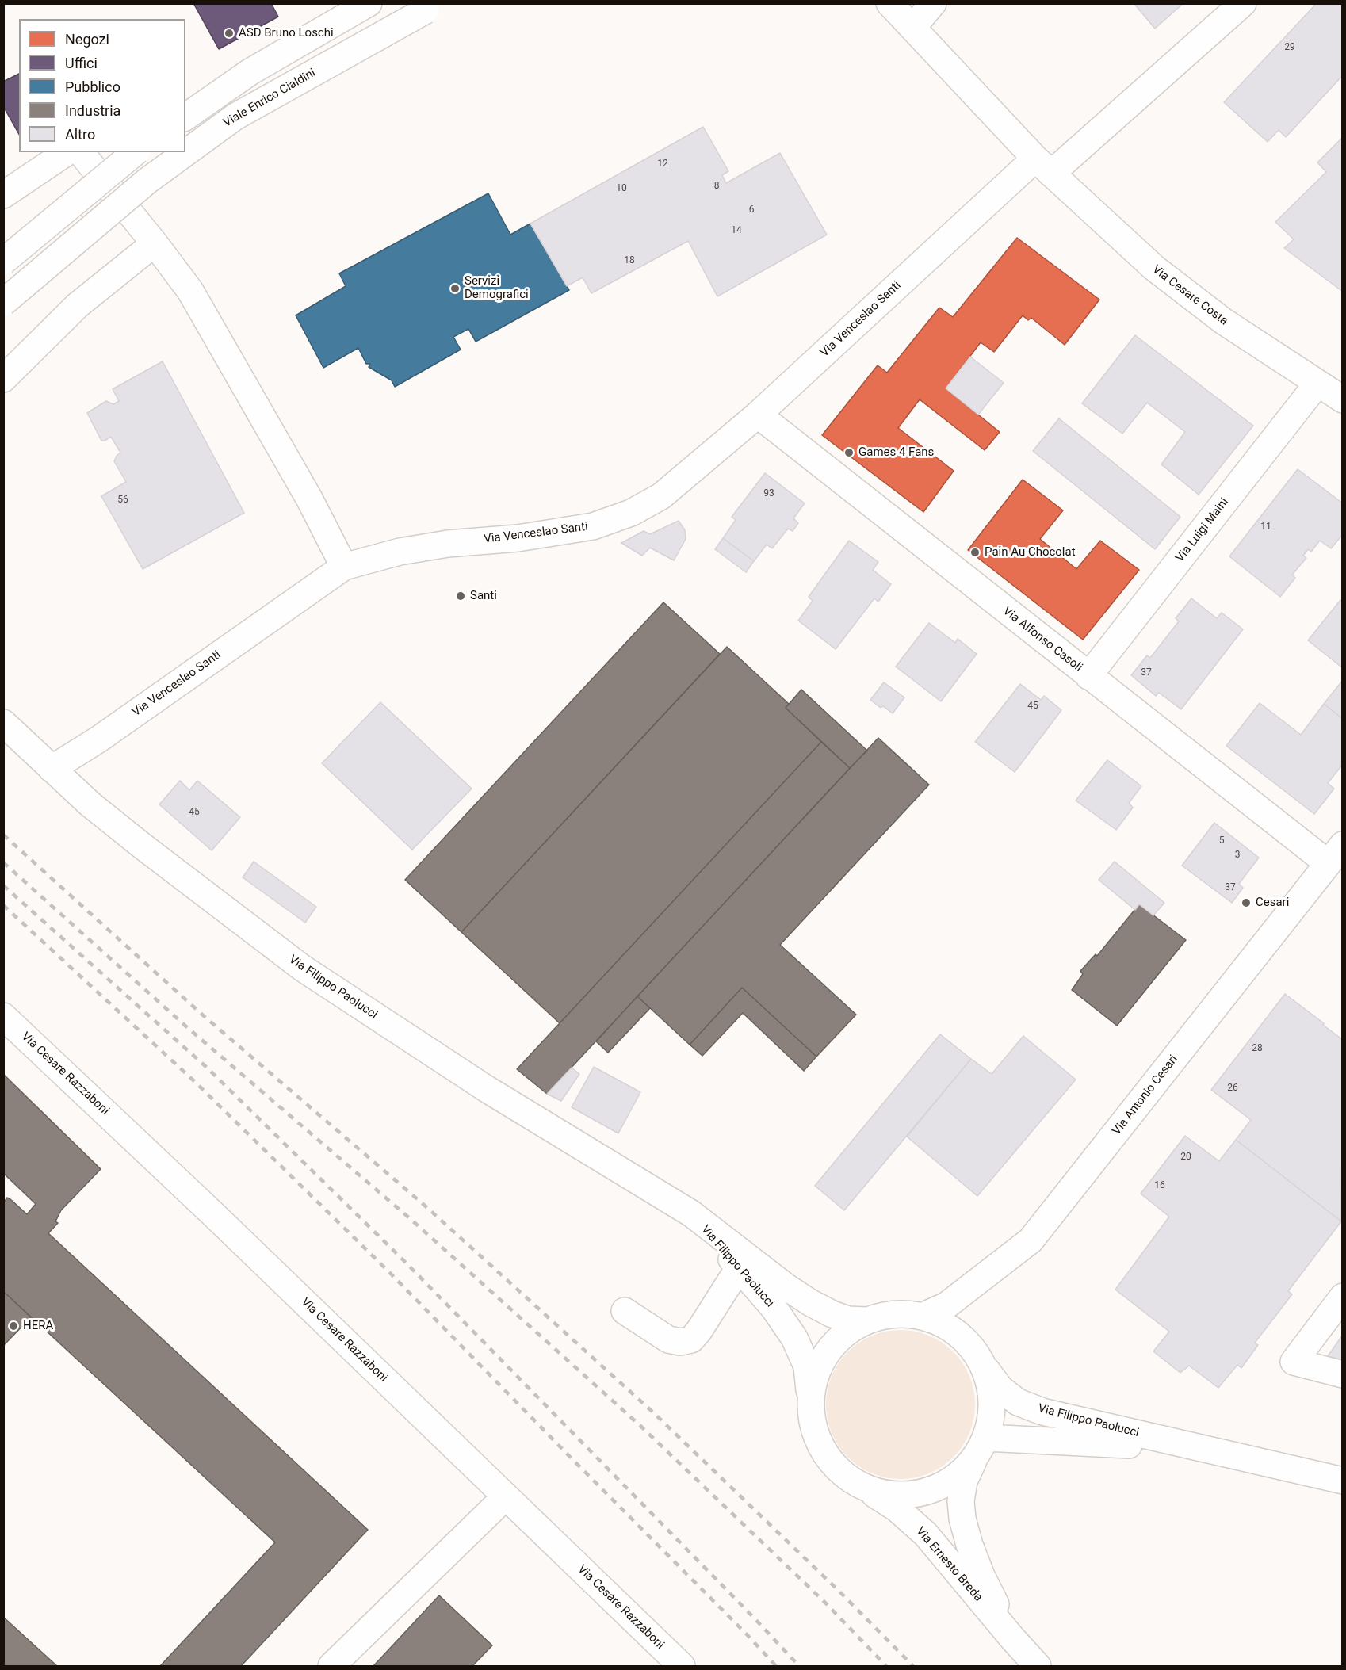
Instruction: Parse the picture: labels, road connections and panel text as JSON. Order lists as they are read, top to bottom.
{
  "streets": {
    "street": [
      "Viale Enrico Cialdini",
      "Via Cesare Costa",
      "Via Venceslao Santi",
      "Via Luigi Maini",
      "Via Alfonso Casoli",
      "Via Filippo Paolucci",
      "Via Cesare Razzaboni",
      "Via Antonio Cesari",
      "Via Ernesto Breda"
    ]
  },
  "crossings": [
    ["Via Cesare Costa", "Via Venceslao Santi"],
    ["Via Cesare Costa", "Via Luigi Maini"],
    ["Via Venceslao Santi", "Via Alfonso Casoli"],
    ["Via Venceslao Santi", "Via Filippo Paolucci"],
    ["Via Luigi Maini", "Via Alfonso Casoli"],
    ["Via Alfonso Casoli", "Via Antonio Cesari"],
    ["Via Filippo Paolucci", "Via Ernesto Breda"]
  ],
  "places": [
    "ASD Bruno Loschi",
    "Servizi Demografici",
    "Games 4 Fans",
    "Pain Au Chocolat",
    "Santi",
    "Cesari",
    "HERA"
  ],
  "house_numbers": [
    "29",
    "12",
    "8",
    "10",
    "6",
    "14",
    "18",
    "93",
    "56",
    "11",
    "37",
    "45",
    "45",
    "5",
    "3",
    "37",
    "28",
    "26",
    "20",
    "16"
  ],
  "legend": [
    "Negozi",
    "Uffici",
    "Pubblico",
    "Industria",
    "Altro"
  ]
}
